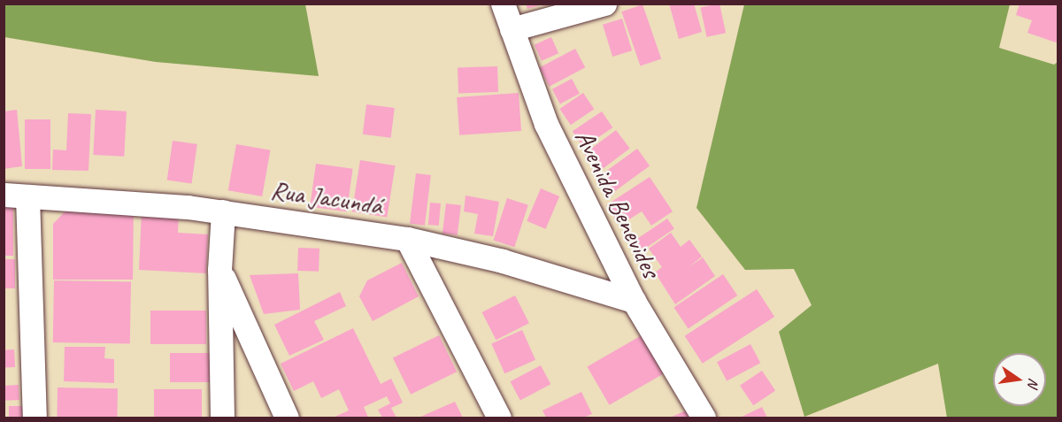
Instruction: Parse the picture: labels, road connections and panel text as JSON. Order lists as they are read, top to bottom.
{
  "streets": {
    "street": ["Rua Jacundá", "Avenida Benevides"]
  },
  "crossings": [
    ["Rua Jacundá", "Avenida Benevides"]
  ],
  "north": "right"
}
